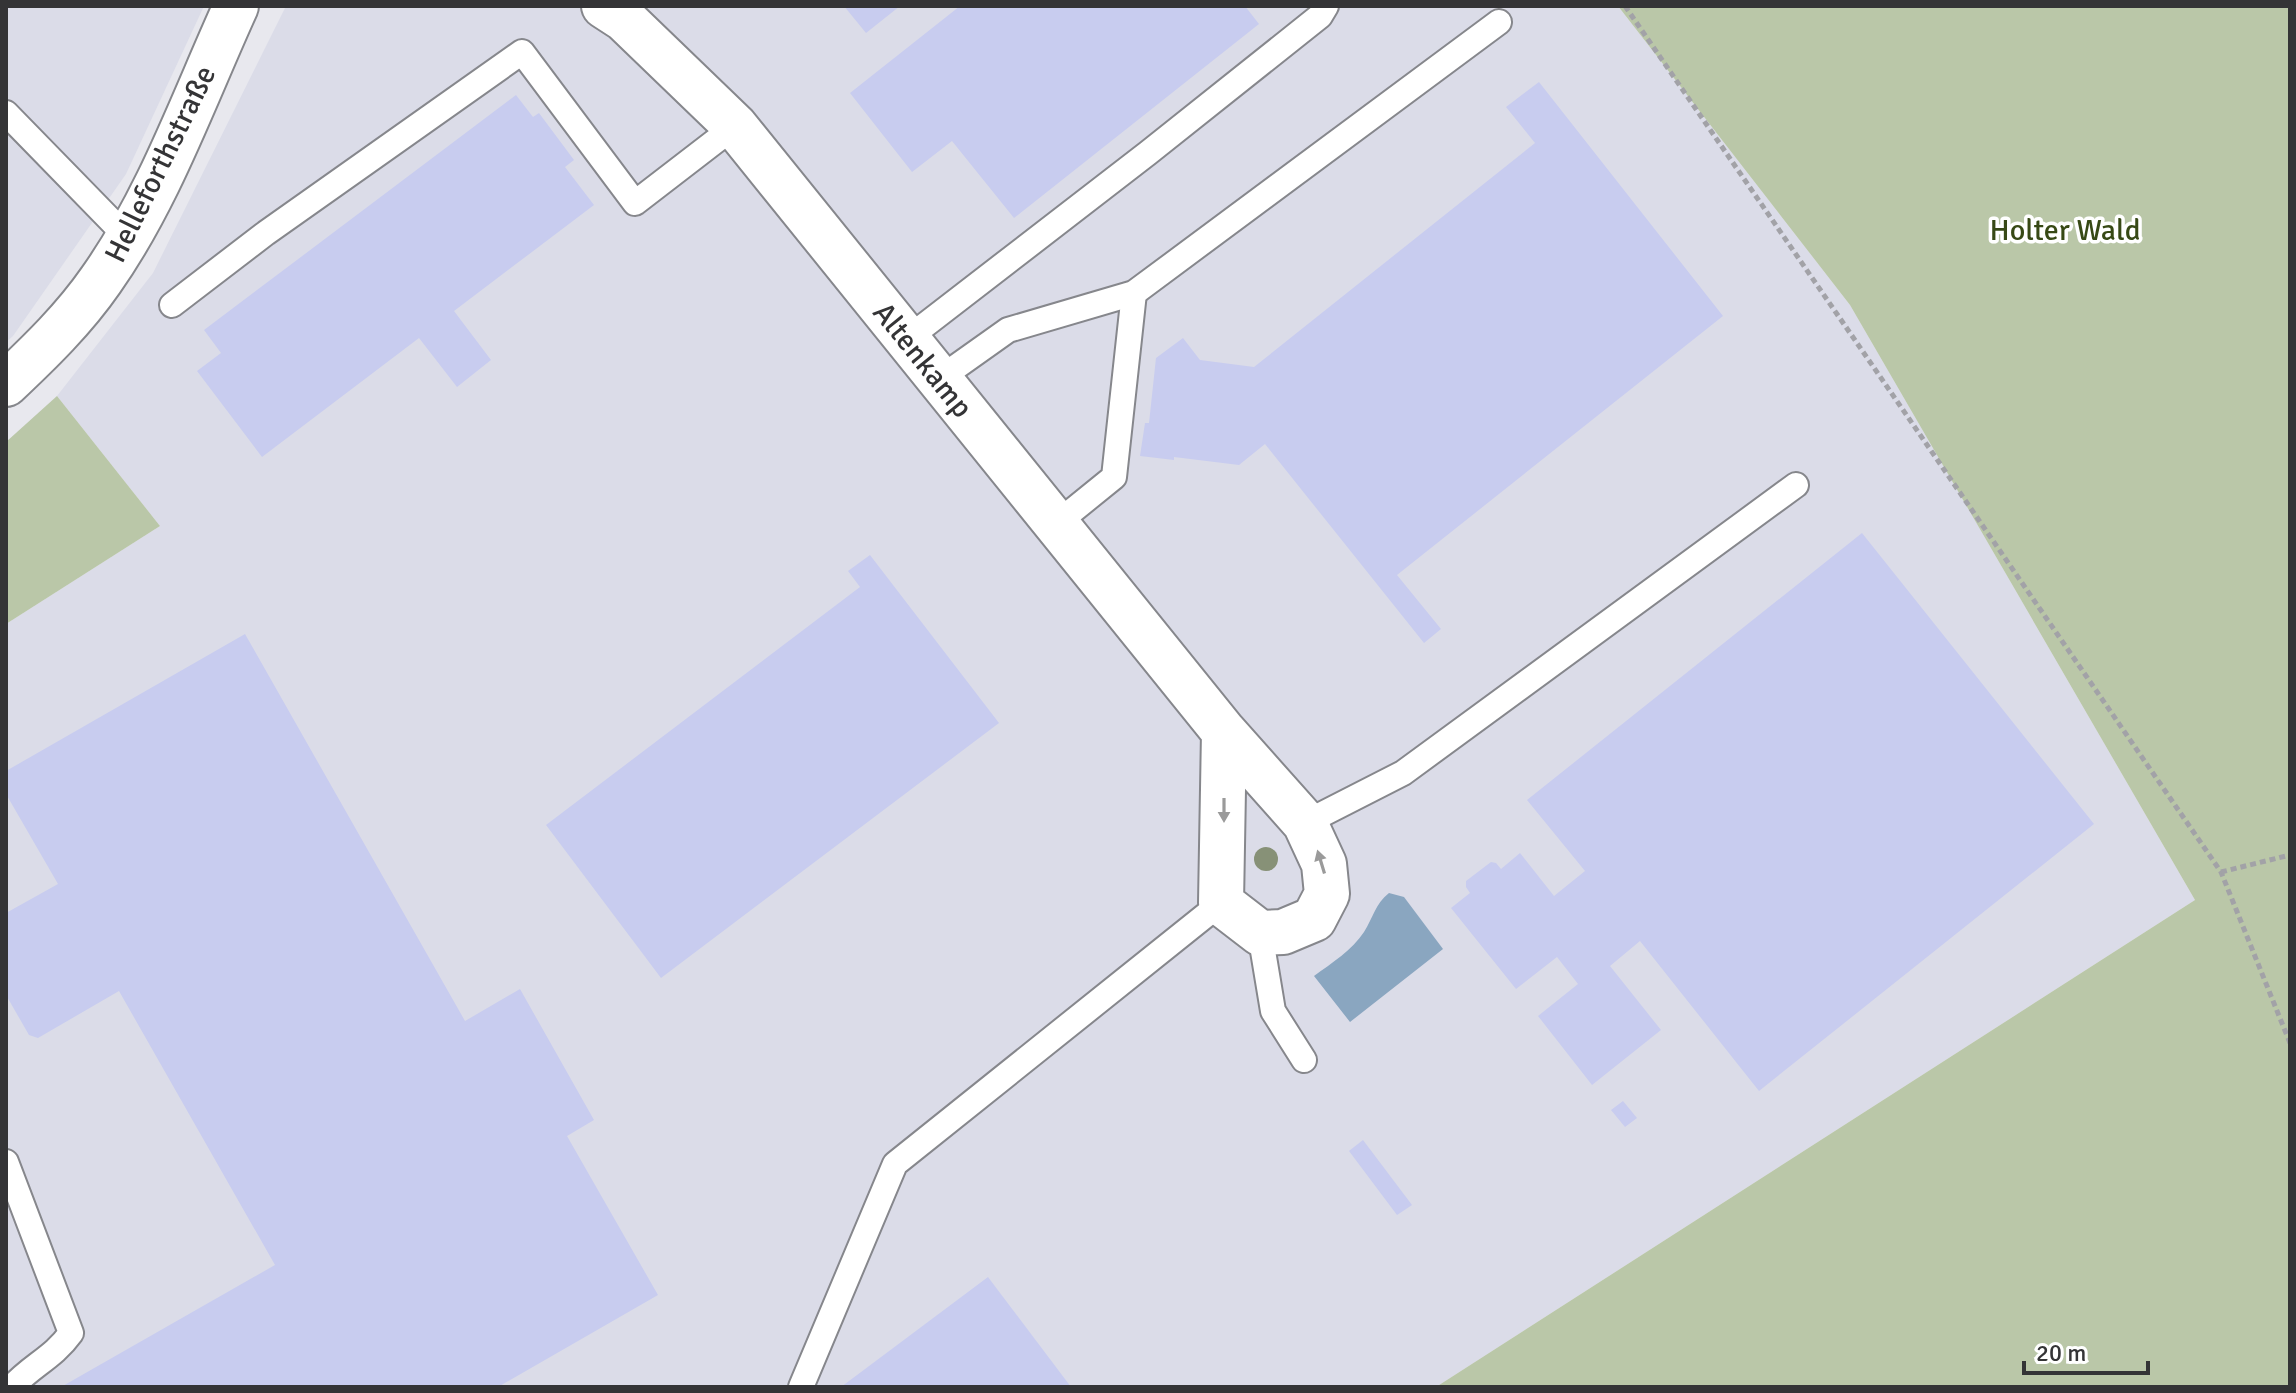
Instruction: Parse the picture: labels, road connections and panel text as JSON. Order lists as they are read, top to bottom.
{
  "streets": {
    "street": ["Helleforthstraße", "Altenkamp"]
  },
  "parks": ["Holter Wald"],
  "scale_bar": "20 m"
}
